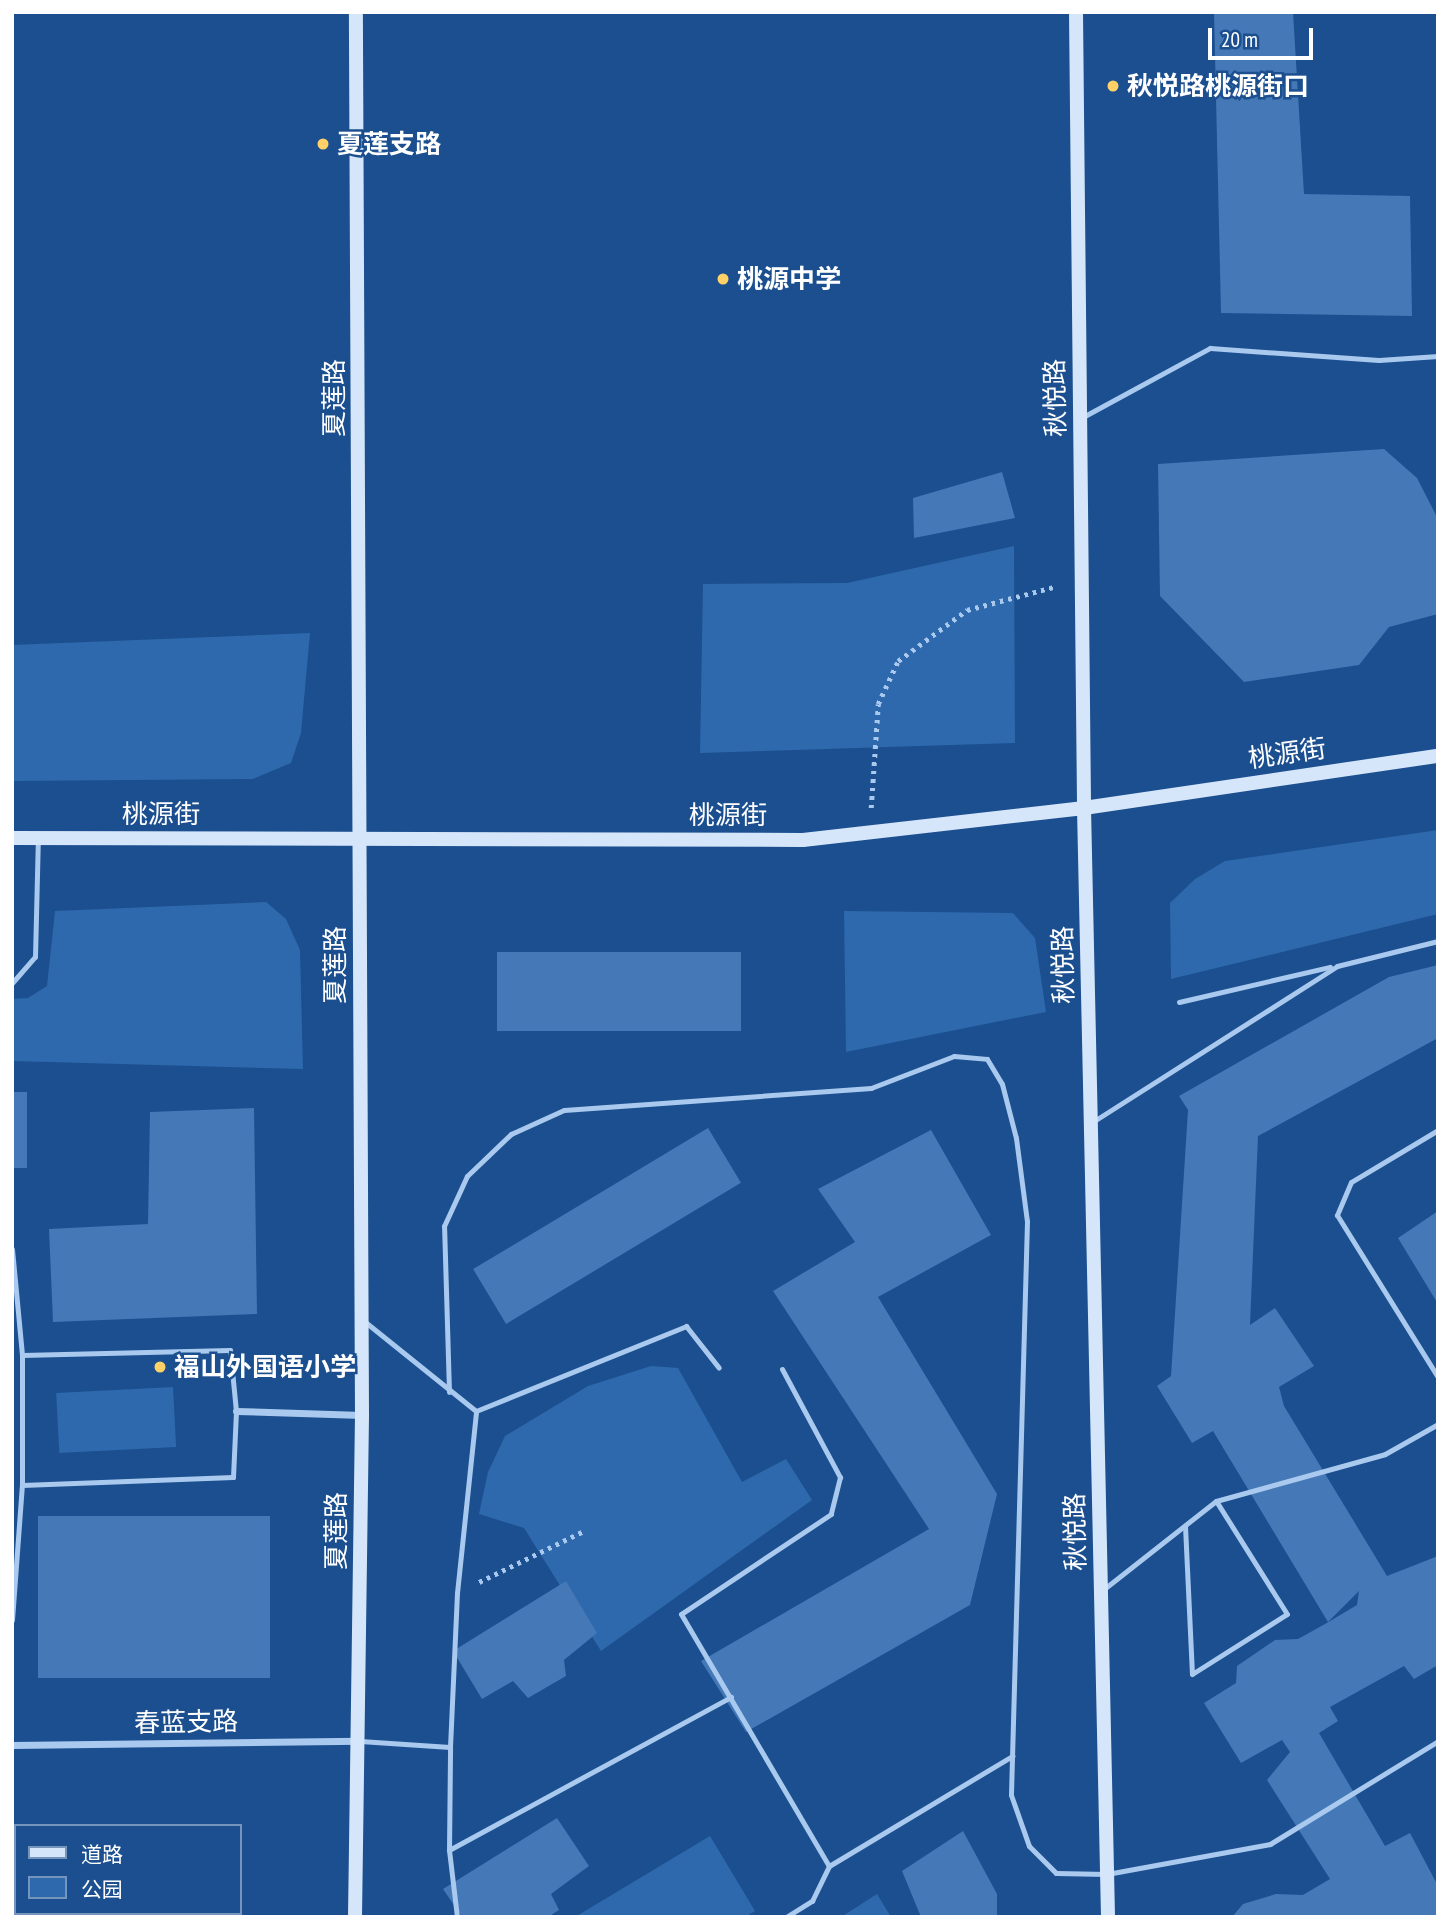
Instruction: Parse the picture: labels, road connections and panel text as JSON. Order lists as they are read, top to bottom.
{
  "streets": {
    "street": [
      "夏莲路",
      "秋悦路",
      "桃源街",
      "春蓝支路"
    ]
  },
  "crossings": [
    ["夏莲路", "桃源街"],
    ["夏莲路", "春蓝支路"],
    ["秋悦路", "桃源街"]
  ],
  "places": [
    "秋悦路桃源街口",
    "夏莲支路",
    "桃源中学",
    "福山外国语小学"
  ],
  "legend": ["道路", "公园"],
  "scale_bar": "20 m"
}
